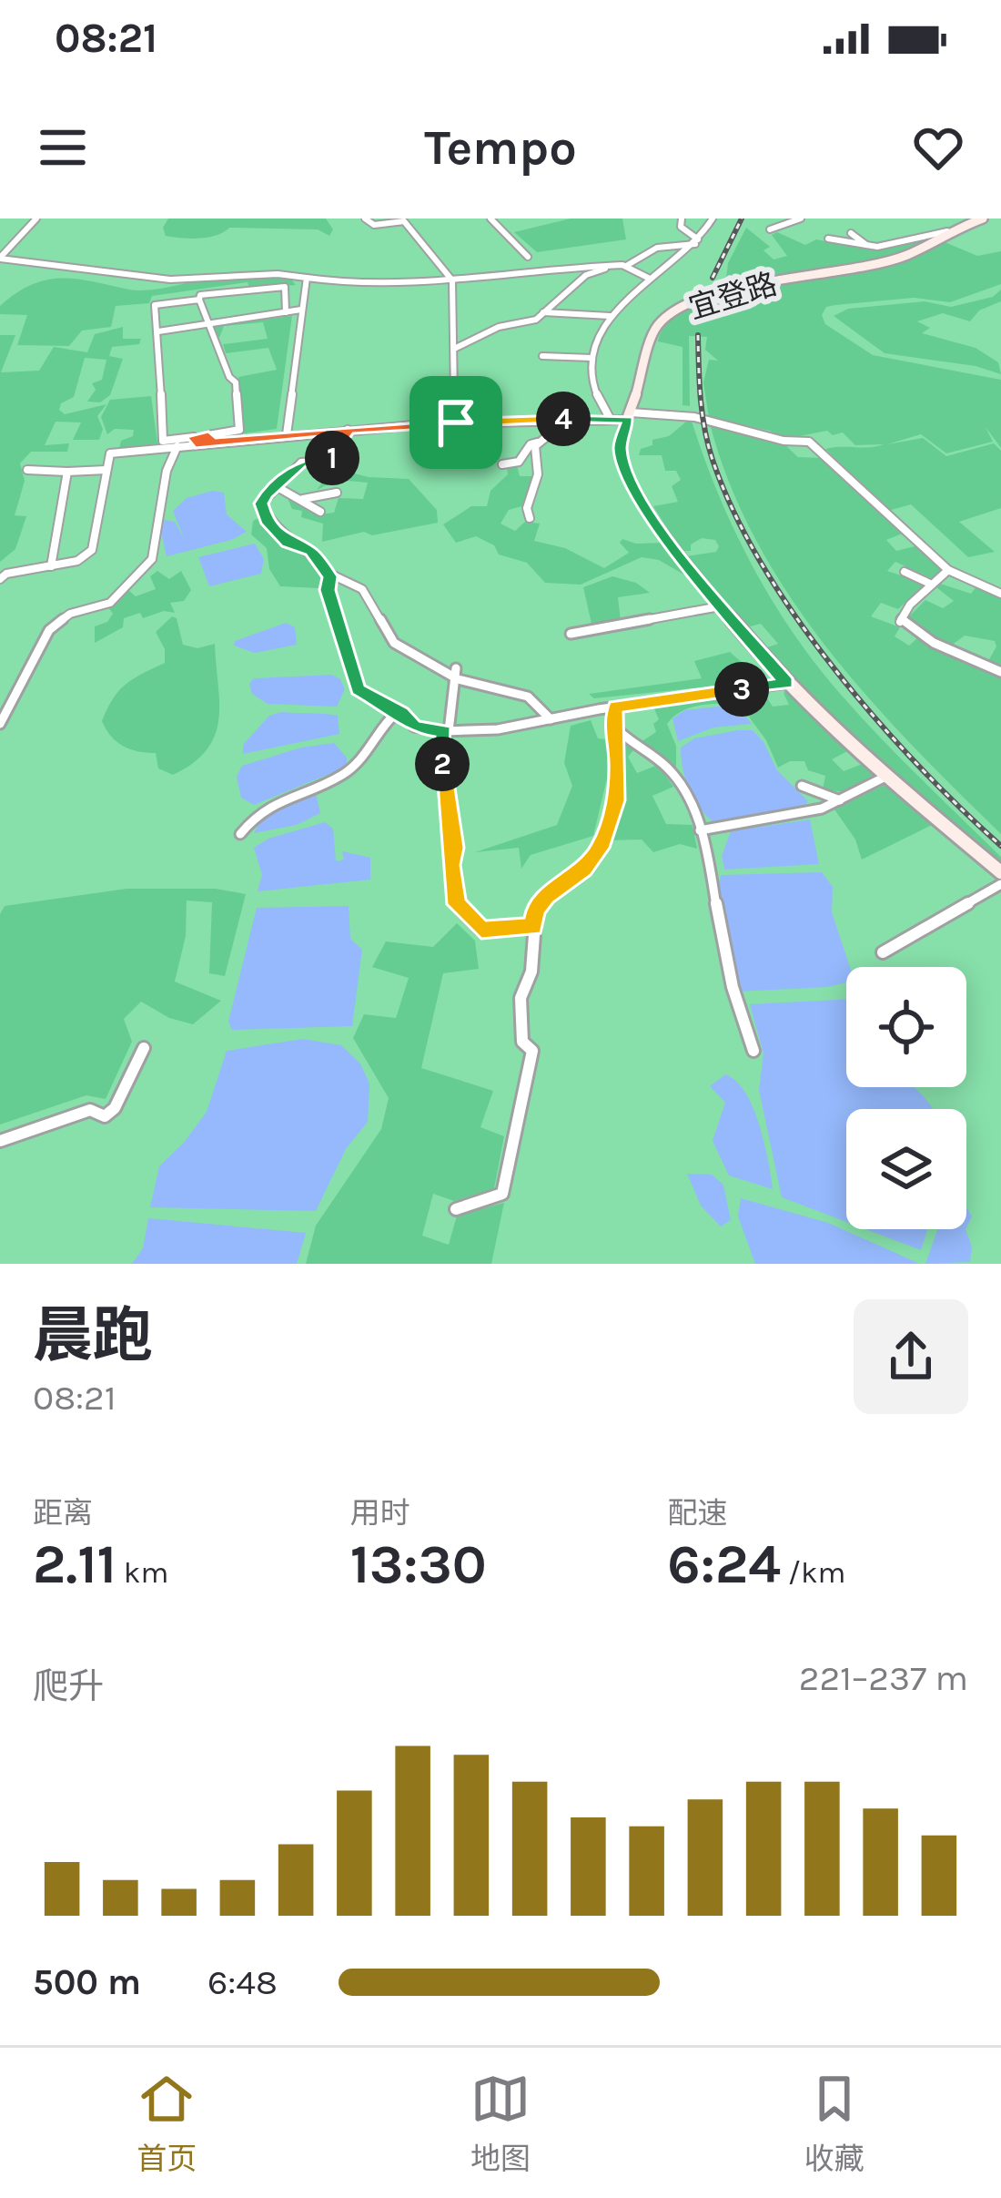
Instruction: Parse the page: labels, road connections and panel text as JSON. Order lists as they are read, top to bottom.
{
  "streets": {
    "street": ["宜登路"]
  },
  "page": {
    "status": "08:21",
    "header": "Tempo",
    "pins": [
      "4",
      "1",
      "3",
      "2"
    ],
    "heading": ["晨跑", "08:21"],
    "stats": [
      ["距离", "2.11 km"],
      ["用时", "13:30"],
      ["配速", "6:24 /km"]
    ],
    "chart": ["爬升", "221–237 m"],
    "list": [
      {
        "name": "500 m",
        "note": "6:48"
      }
    ],
    "tabs": ["首页", "地图", "收藏"]
  }
}
